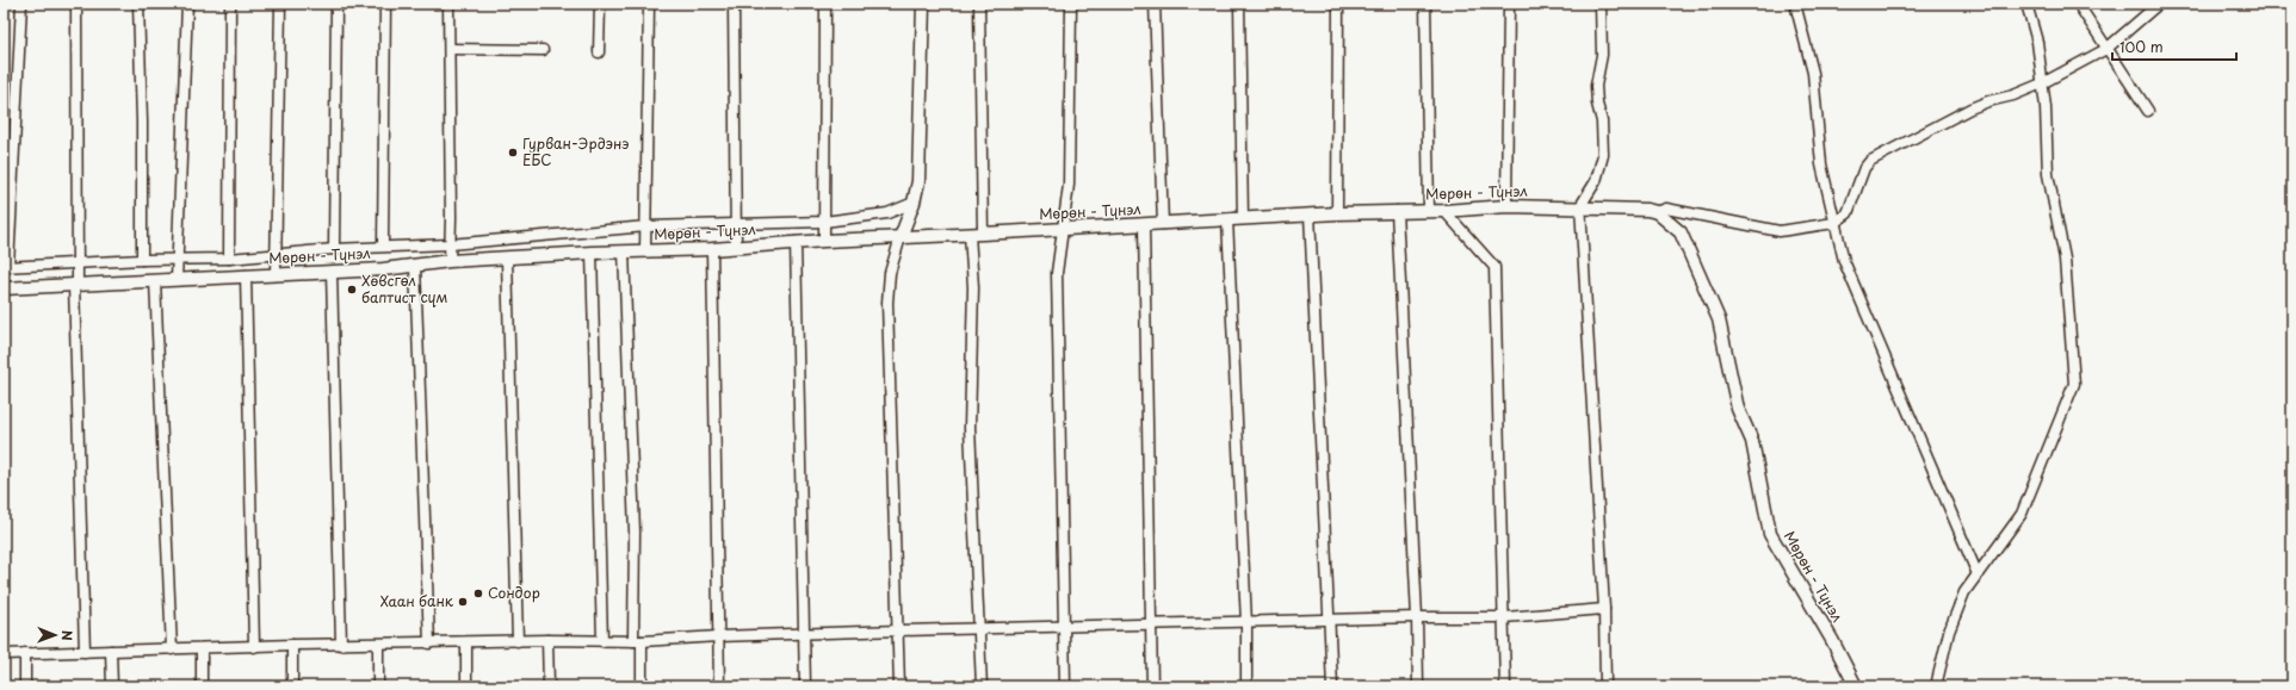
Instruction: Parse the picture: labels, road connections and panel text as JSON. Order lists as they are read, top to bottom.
{
  "streets": {
    "street": ["Мөрөн - Түнэл"]
  },
  "places": [
    "Гурван-Эрдэнэ ЕБС",
    "Хөвсгөл баптист сүм",
    "Сондор",
    "Хаан банк"
  ],
  "scale_bar": "100 m",
  "north": "right"
}
